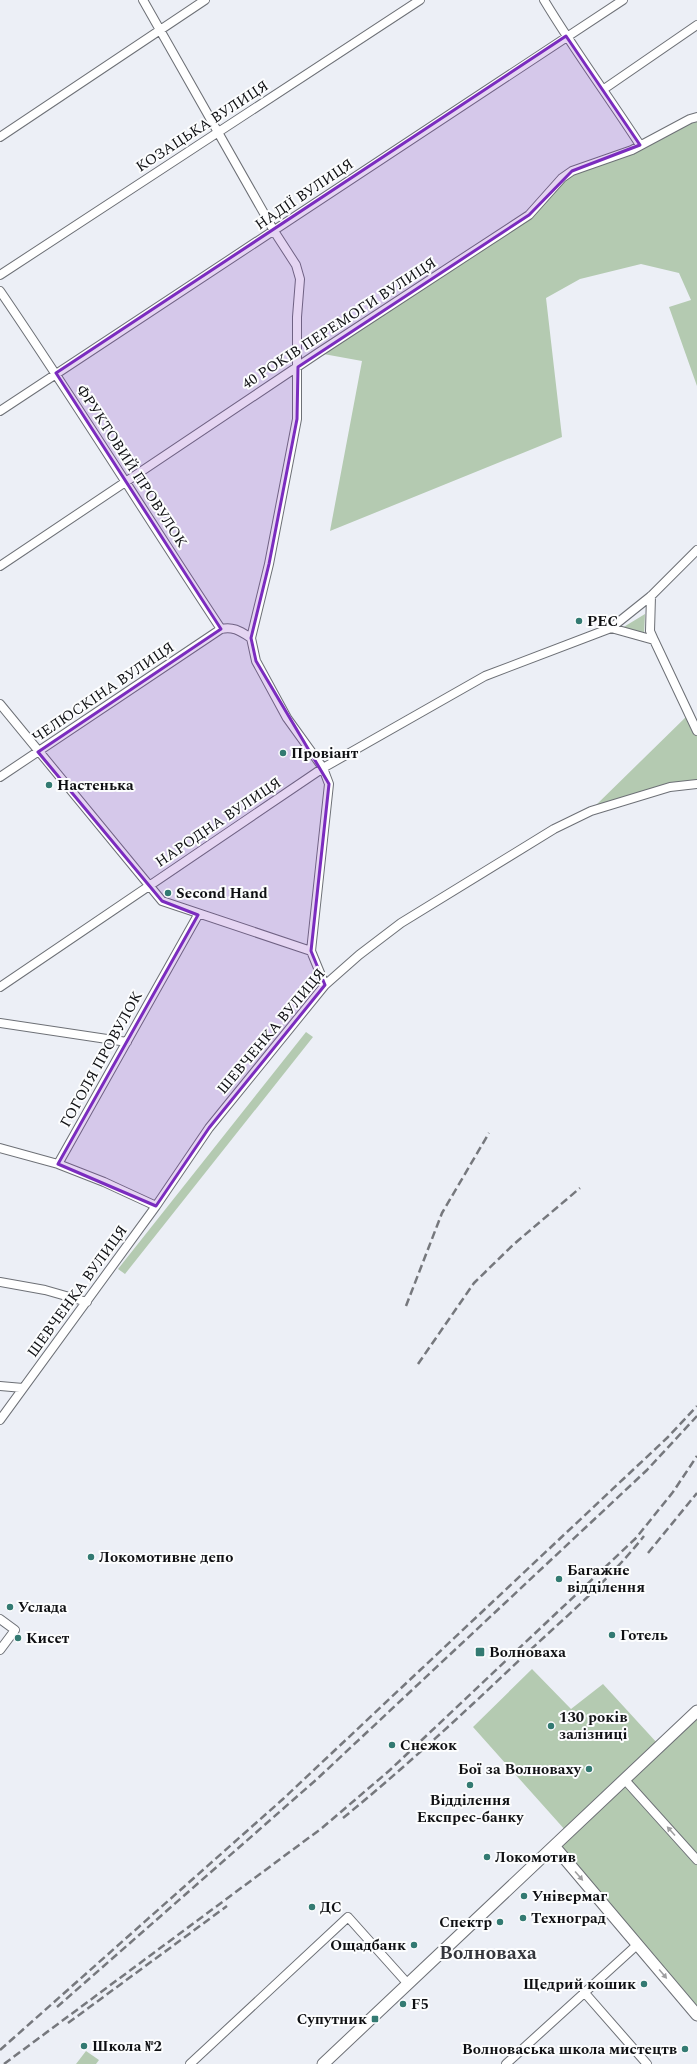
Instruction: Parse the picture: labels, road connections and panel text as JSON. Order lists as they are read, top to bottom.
{
  "streets": {
    "street": [
      "КОЗАЦЬКА ВУЛИЦЯ",
      "НАДІЇ ВУЛИЦЯ",
      "40 РОКІВ ПЕРЕМОГИ ВУЛИЦЯ",
      "ФРУКТОВИЙ ПРОВУЛОК",
      "ЧЕЛЮСКІНА ВУЛИЦЯ",
      "НАРОДНА ВУЛИЦЯ",
      "ШЕВЧЕНКА ВУЛИЦЯ",
      "ГОГОЛЯ ПРОВУЛОК"
    ]
  },
  "crossings": [
    ["НАДІЇ ВУЛИЦЯ", "ФРУКТОВИЙ ПРОВУЛОК"],
    ["40 РОКІВ ПЕРЕМОГИ ВУЛИЦЯ", "ФРУКТОВИЙ ПРОВУЛОК"],
    ["ФРУКТОВИЙ ПРОВУЛОК", "ЧЕЛЮСКІНА ВУЛИЦЯ"]
  ],
  "districts": ["Волноваха"],
  "places": {
    "other": [
      "РЕС",
      "Провіант",
      "Настенька",
      "Second Hand",
      "Локомотивне депо",
      "Багажне відділення",
      "Услада",
      "Готель",
      "Кисет",
      "130 років залізниці",
      "Снежок",
      "Бої за Волноваху",
      "Відділення Експрес-банку",
      "Локомотив",
      "Універмаг",
      "ДС",
      "Техноград",
      "Спектр",
      "Ощадбанк",
      "Щедрий кошик",
      "F5",
      "Школа №2",
      "Волноваська школа мистецтв"
    ],
    "transit": ["Волноваха", "Супутник"]
  }
}
